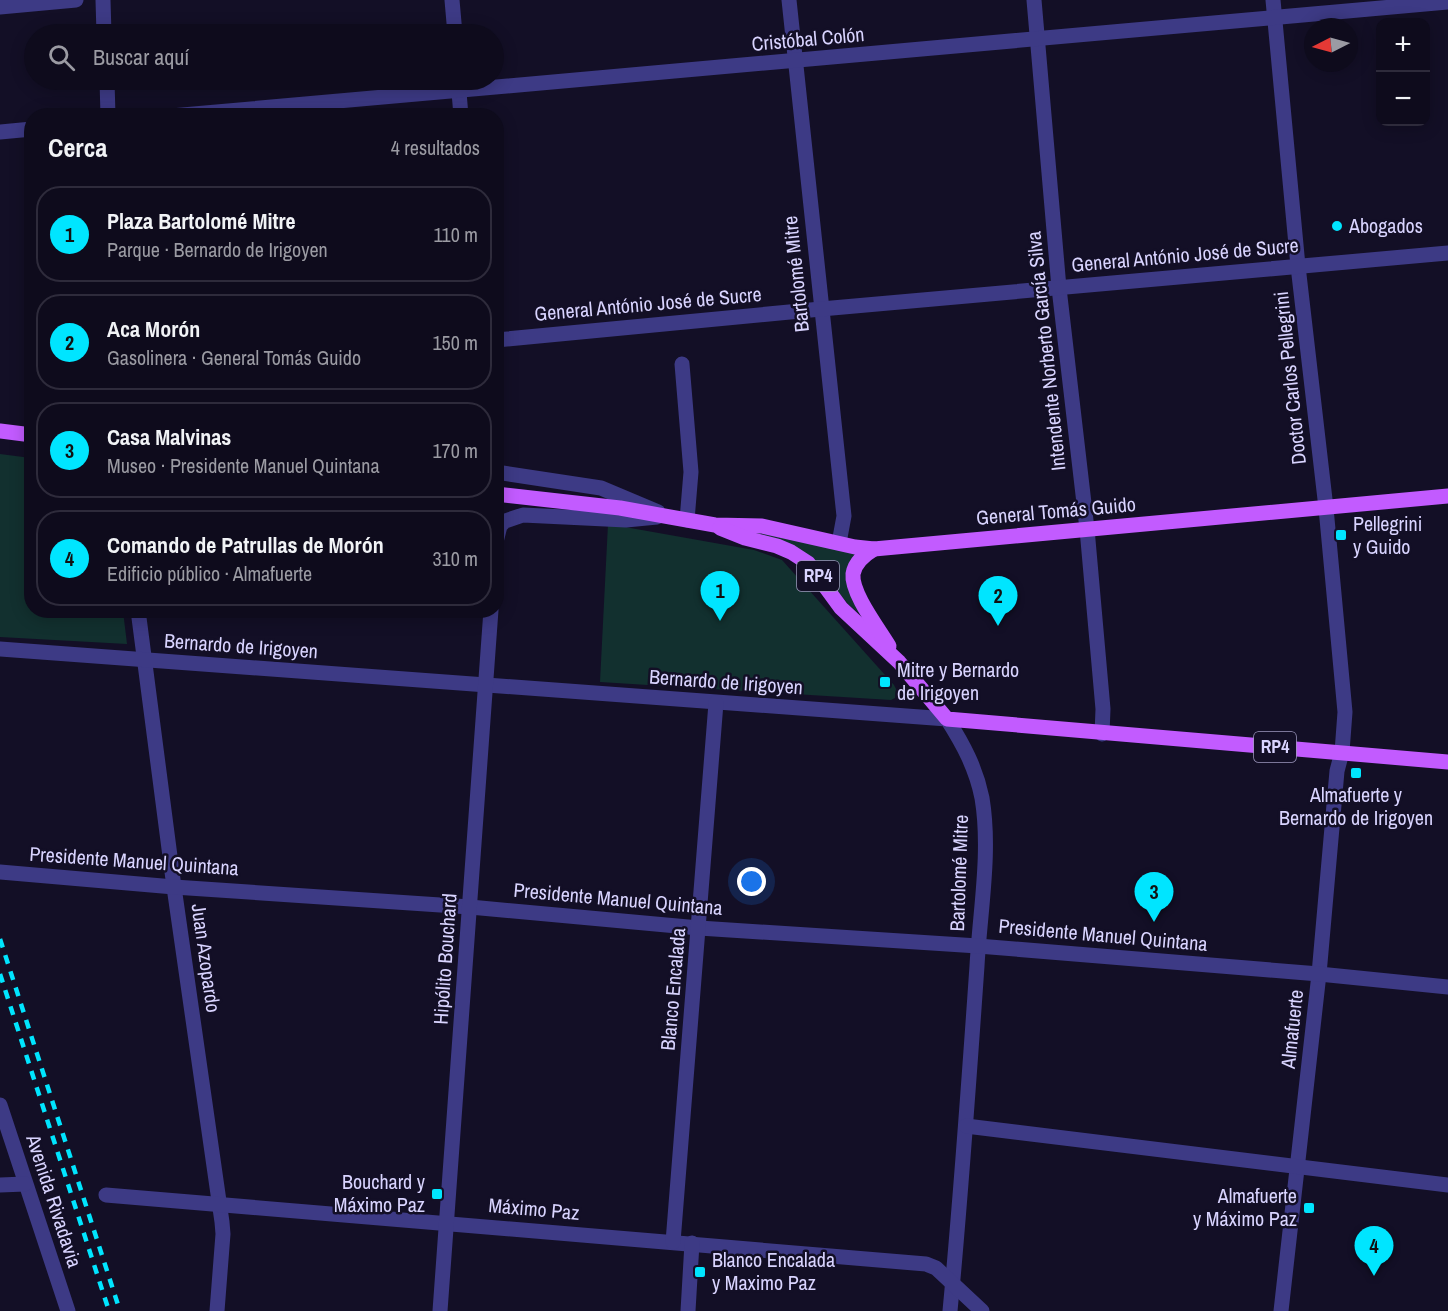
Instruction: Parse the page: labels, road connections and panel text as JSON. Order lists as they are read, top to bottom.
{
  "streets": {
    "main road": [
      "Bartolomé Mitre",
      "General Tomás Guido",
      "RP4",
      "Bernardo de Irigoyen"
    ],
    "street": [
      "Cristóbal Colón",
      "General António José de Sucre",
      "Intendente Norberto García Silva",
      "Doctor Carlos Pellegrini",
      "Presidente Manuel Quintana",
      "Juan Azopardo",
      "Hipólito Bouchard",
      "Blanco Encalada",
      "Almafuerte",
      "Avenida Rivadavia",
      "Máximo Paz"
    ]
  },
  "crossings": [
    ["Cristóbal Colón", "Bartolomé Mitre"],
    ["Cristóbal Colón", "Intendente Norberto García Silva"],
    ["Cristóbal Colón", "Doctor Carlos Pellegrini"],
    ["General António José de Sucre", "Bartolomé Mitre"],
    ["General António José de Sucre", "Intendente Norberto García Silva"],
    ["General António José de Sucre", "Doctor Carlos Pellegrini"],
    ["Bartolomé Mitre", "General Tomás Guido"],
    ["Bartolomé Mitre", "Bernardo de Irigoyen"],
    ["Bartolomé Mitre", "Presidente Manuel Quintana"],
    ["Bartolomé Mitre", "Máximo Paz"],
    ["Intendente Norberto García Silva", "General Tomás Guido"],
    ["Intendente Norberto García Silva", "Bernardo de Irigoyen"],
    ["Doctor Carlos Pellegrini", "General Tomás Guido"],
    ["Doctor Carlos Pellegrini", "Bernardo de Irigoyen"],
    ["Doctor Carlos Pellegrini", "Almafuerte"],
    ["Bernardo de Irigoyen", "Juan Azopardo"],
    ["Bernardo de Irigoyen", "Hipólito Bouchard"],
    ["Bernardo de Irigoyen", "Blanco Encalada"],
    ["Bernardo de Irigoyen", "Almafuerte"],
    ["Presidente Manuel Quintana", "Juan Azopardo"],
    ["Presidente Manuel Quintana", "Hipólito Bouchard"],
    ["Presidente Manuel Quintana", "Blanco Encalada"],
    ["Presidente Manuel Quintana", "Almafuerte"],
    ["Juan Azopardo", "Máximo Paz"],
    ["Hipólito Bouchard", "Máximo Paz"],
    ["Blanco Encalada", "Máximo Paz"]
  ],
  "places": {
    "other": ["Abogados"],
    "transit": [
      "Pellegrini y Guido",
      "Mitre y Bernardo de Irigoyen",
      "Almafuerte y Bernardo de Irigoyen",
      "Bouchard y Máximo Paz",
      "Almafuerte y Máximo Paz",
      "Blanco Encalada y Maximo Paz"
    ]
  },
  "north": "left",
  "page": {
    "map_buttons": ["+", "−"],
    "search": "Buscar aquí",
    "heading": ["Cerca", "4 resultados"],
    "list": [
      {
        "mark": "1",
        "name": "Plaza Bartolomé Mitre",
        "note": "Parque · Bernardo de Irigoyen",
        "value": "110 m"
      },
      {
        "mark": "2",
        "name": "Aca Morón",
        "note": "Gasolinera · General Tomás Guido",
        "value": "150 m"
      },
      {
        "mark": "3",
        "name": "Casa Malvinas",
        "note": "Museo · Presidente Manuel Quintana",
        "value": "170 m"
      },
      {
        "mark": "4",
        "name": "Comando de Patrullas de Morón",
        "note": "Edificio público · Almafuerte",
        "value": "310 m"
      }
    ],
    "pins": [
      "1",
      "2",
      "3",
      "4"
    ]
  }
}
